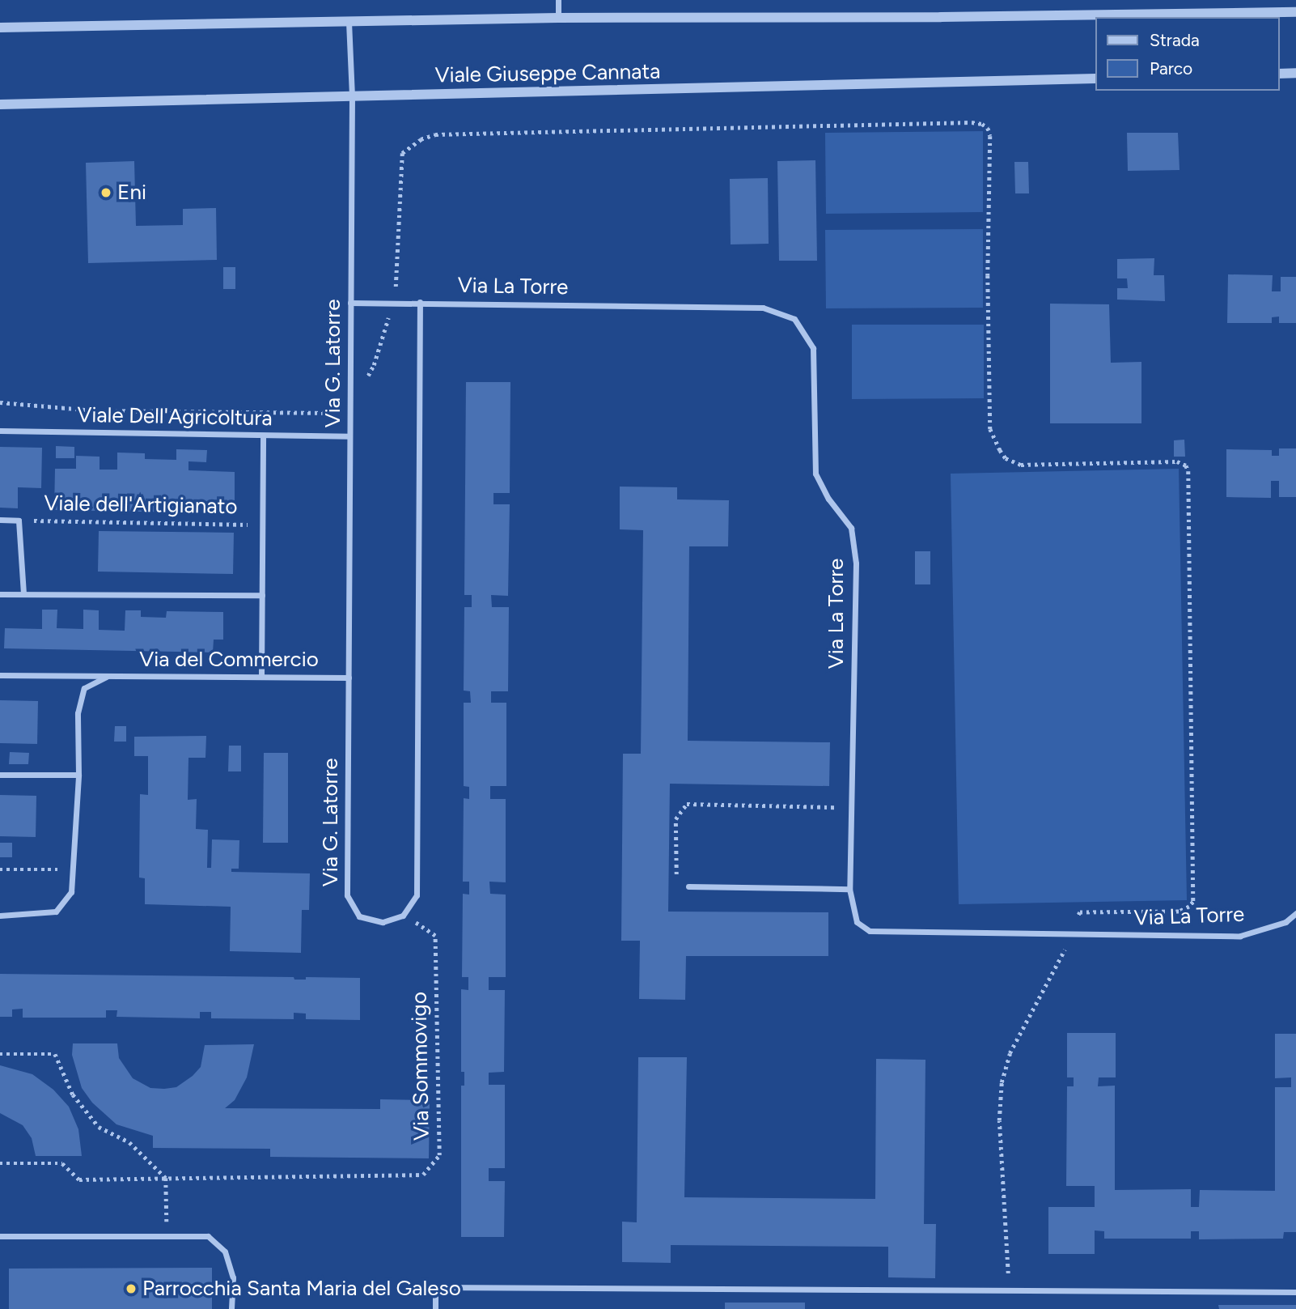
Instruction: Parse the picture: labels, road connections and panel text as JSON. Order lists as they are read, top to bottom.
{
  "streets": {
    "street": [
      "Viale Giuseppe Cannata",
      "Via La Torre",
      "Via G. Latorre",
      "Viale Dell'Agricoltura",
      "Viale dell'Artigianato",
      "Via del Commercio"
    ],
    "path": ["Via Sommovigo"]
  },
  "crossings": [
    ["Viale Giuseppe Cannata", "Via G. Latorre"],
    ["Via La Torre", "Via G. Latorre"],
    ["Via G. Latorre", "Viale Dell'Agricoltura"],
    ["Via G. Latorre", "Via del Commercio"],
    ["Via G. Latorre", "Via Sommovigo"]
  ],
  "places": ["Eni", "Parrocchia Santa Maria del Galeso"],
  "legend": ["Strada", "Parco"]
}
